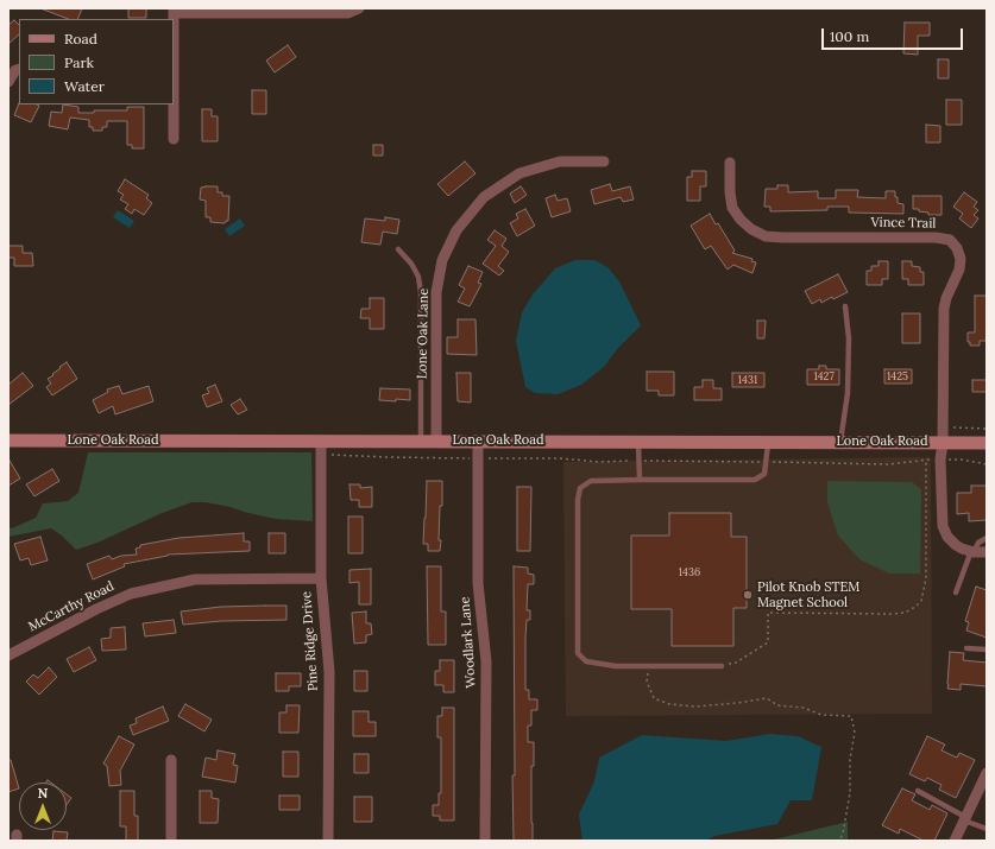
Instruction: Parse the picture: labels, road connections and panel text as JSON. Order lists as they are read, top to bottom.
{
  "streets": {
    "main road": ["Lone Oak Road"],
    "street": [
      "Vince Trail",
      "Lone Oak Lane",
      "McCarthy Road",
      "Pine Ridge Drive",
      "Woodlark Lane"
    ]
  },
  "crossings": [
    ["Vince Trail", "Lone Oak Road"],
    ["Lone Oak Lane", "Lone Oak Road"],
    ["Lone Oak Road", "Pine Ridge Drive"],
    ["Lone Oak Road", "Woodlark Lane"],
    ["McCarthy Road", "Pine Ridge Drive"]
  ],
  "places": ["Pilot Knob STEM Magnet School"],
  "house_numbers": [
    "1427",
    "1425",
    "1431",
    "1436"
  ],
  "legend": ["Road", "Park", "Water"],
  "scale_bar": "100 m",
  "north": "top"
}
